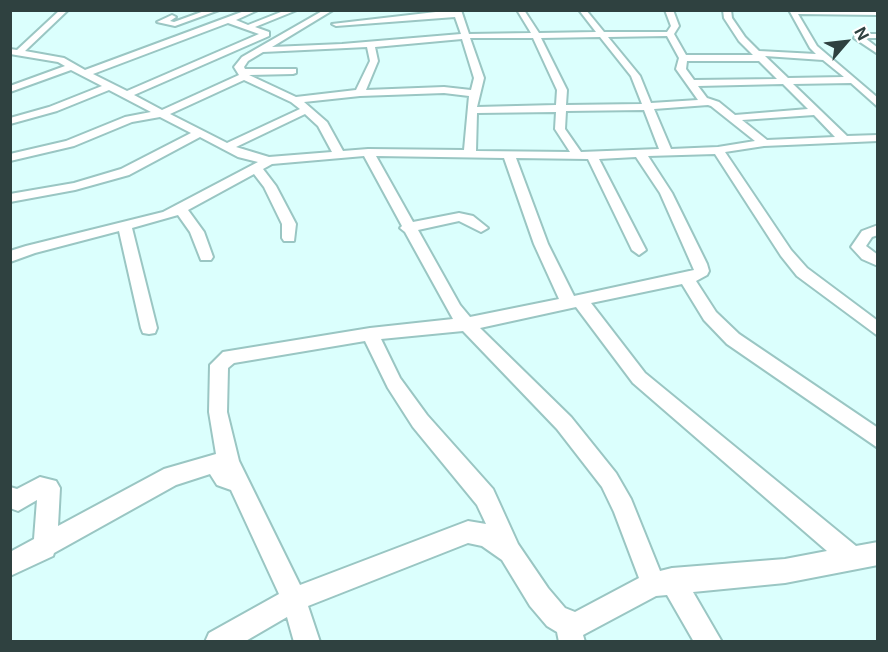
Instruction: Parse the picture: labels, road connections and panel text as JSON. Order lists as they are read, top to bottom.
{
  "north": "top right"
}
